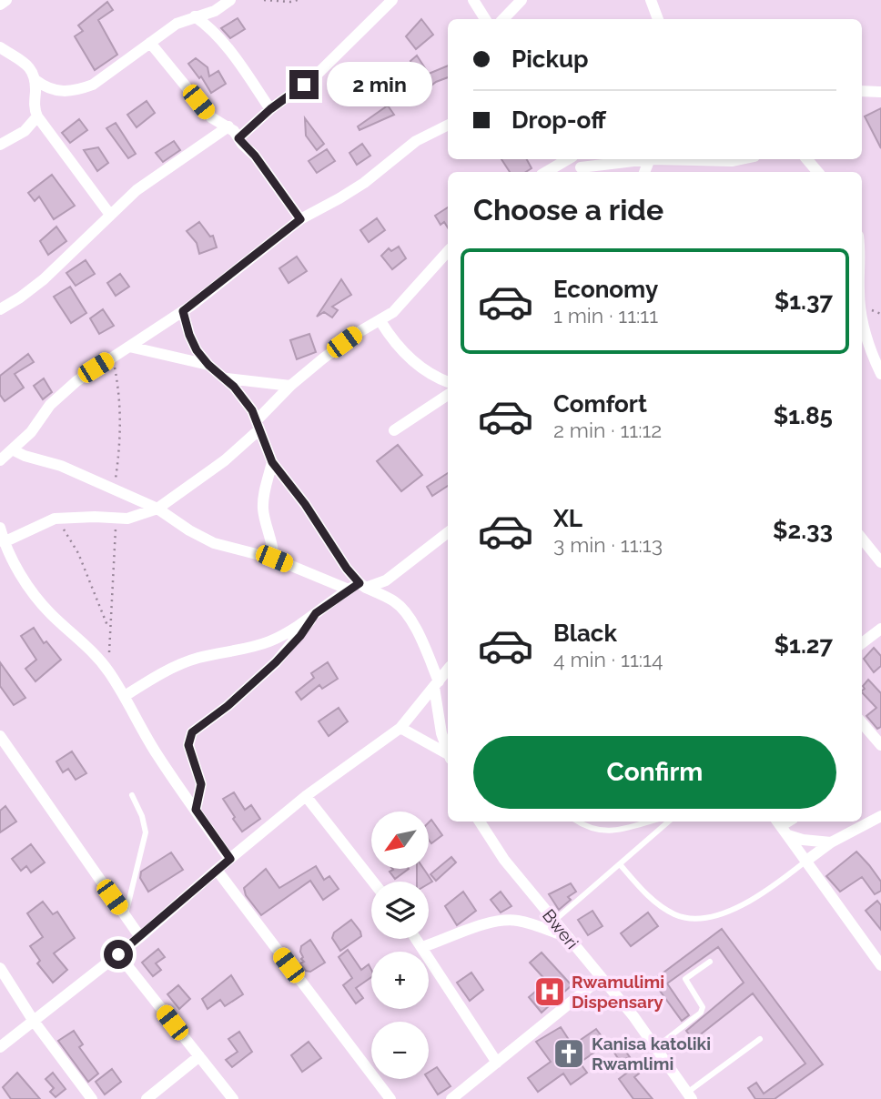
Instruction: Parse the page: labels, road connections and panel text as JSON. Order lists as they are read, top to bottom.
{
  "streets": {
    "street": ["Bweri"]
  },
  "places": {
    "hospital": ["Rwamulimi Dispensary"],
    "church": ["Kanisa katoliki Rwamlimi"]
  },
  "north": "bottom left",
  "page": {
    "banner": ["Pickup", "Drop-off"],
    "bubble": "2 min",
    "heading": "Choose a ride",
    "list": [
      {
        "name": "Economy",
        "note": "1 min · 11:11",
        "value": "$1.37"
      },
      {
        "name": "Comfort",
        "note": "2 min · 11:12",
        "value": "$1.85"
      },
      {
        "name": "XL",
        "note": "3 min · 11:13",
        "value": "$2.33"
      },
      {
        "name": "Black",
        "note": "4 min · 11:14",
        "value": "$1.27"
      }
    ],
    "buttons": "Confirm",
    "map_buttons": ["+", "−"]
  }
}
